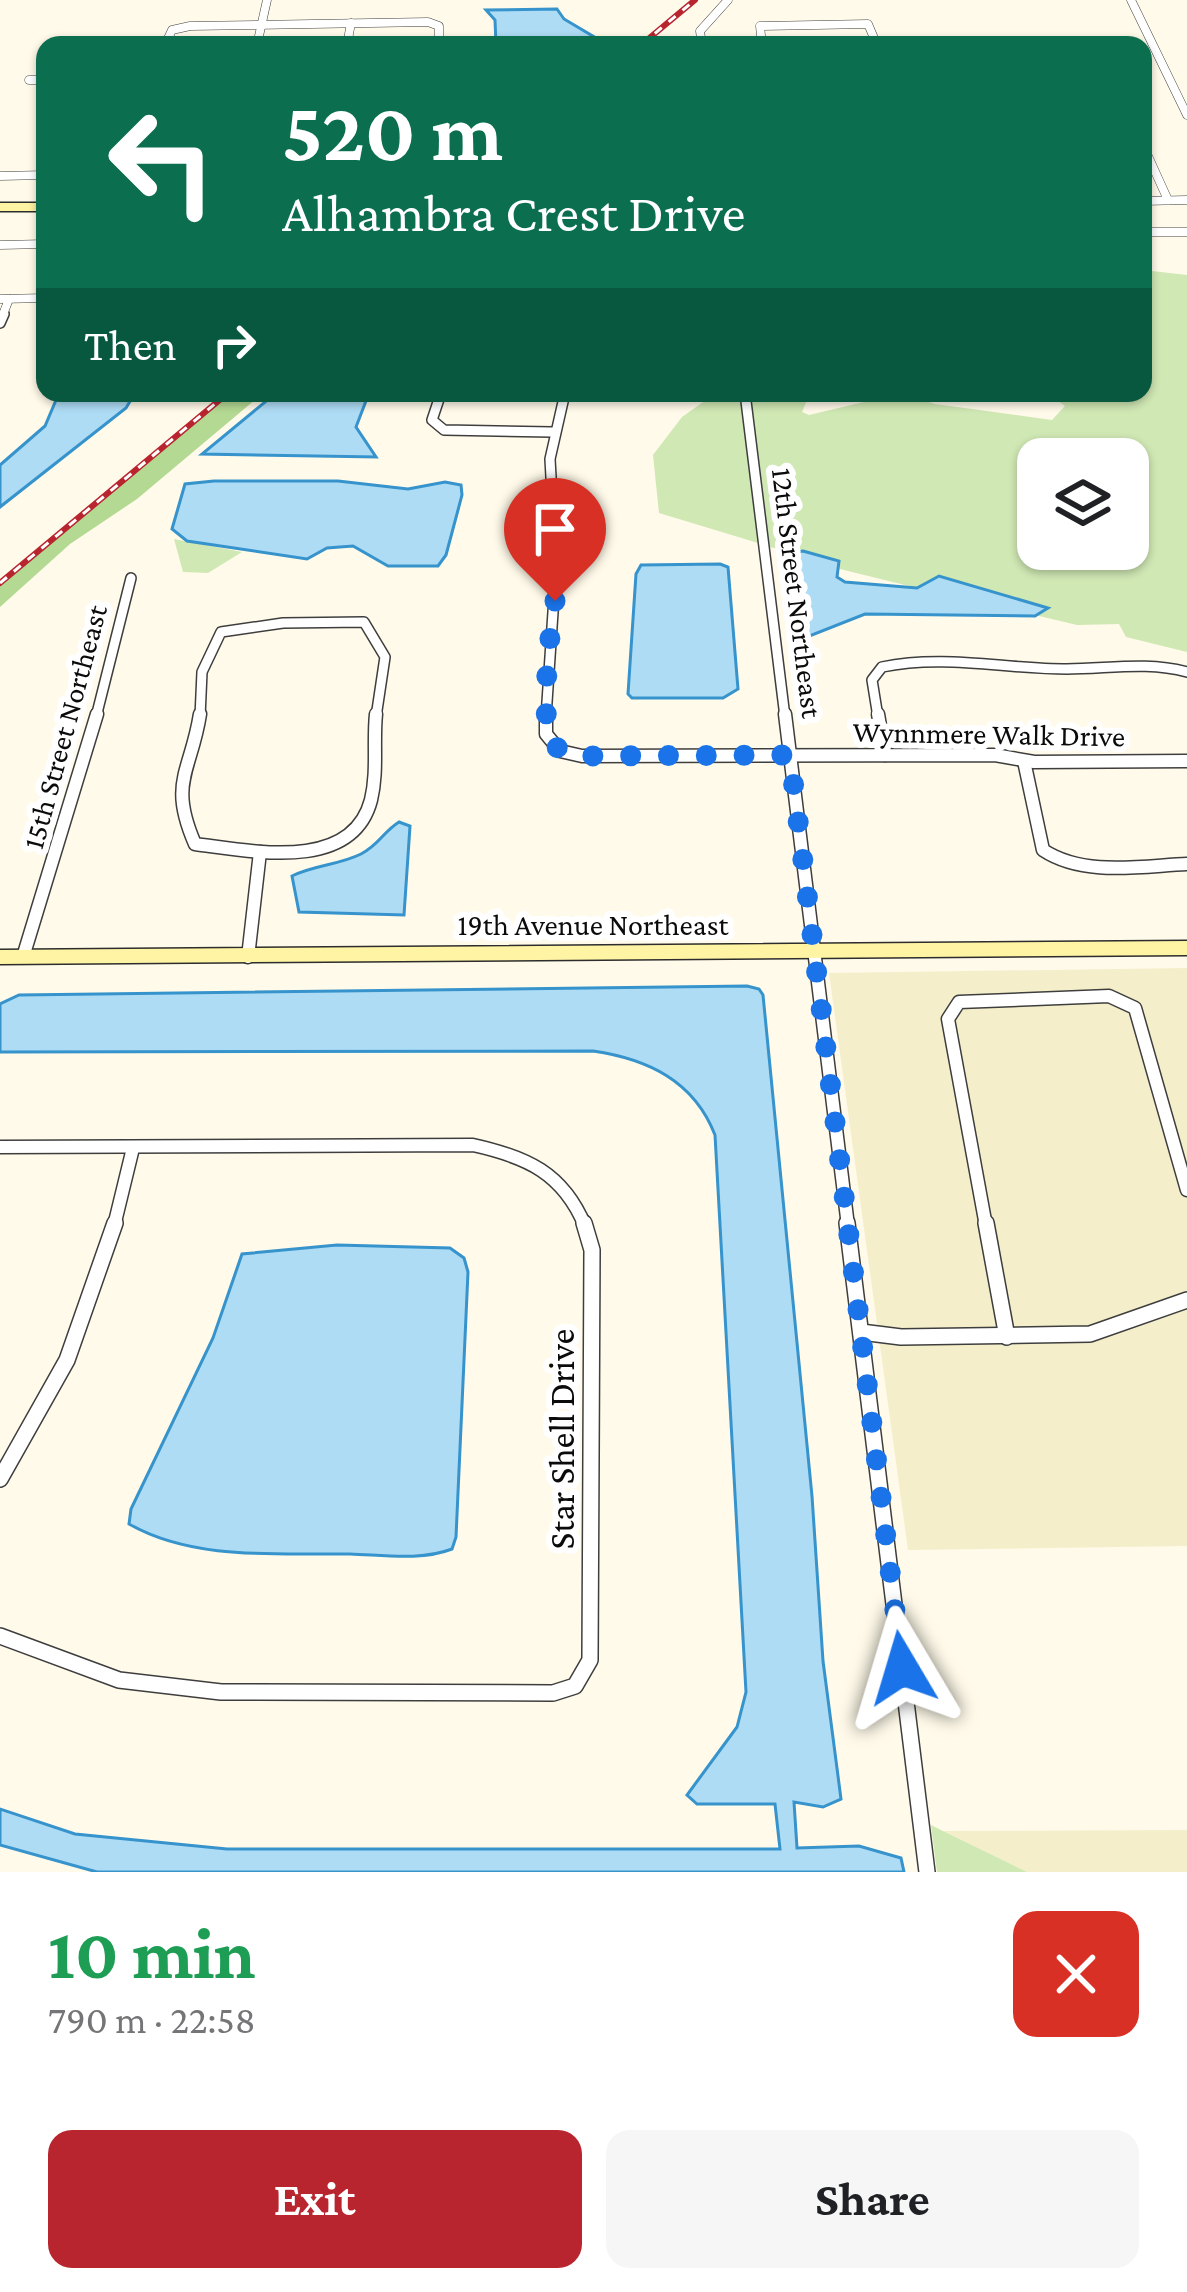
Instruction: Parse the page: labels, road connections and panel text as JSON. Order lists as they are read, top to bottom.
{
  "streets": {
    "street": [
      "12th Street Northeast",
      "15th Street Northeast",
      "Wynnmere Walk Drive",
      "19th Avenue Northeast",
      "Star Shell Drive"
    ]
  },
  "crossings": [
    ["12th Street Northeast", "Wynnmere Walk Drive"],
    ["12th Street Northeast", "19th Avenue Northeast"],
    ["15th Street Northeast", "19th Avenue Northeast"]
  ],
  "page": {
    "turn": ["520 m", "Alhambra Crest Drive"],
    "then": "Then",
    "heading": ["10 min", "790 m · 22:58"],
    "buttons": ["Exit", "Share"]
  }
}
